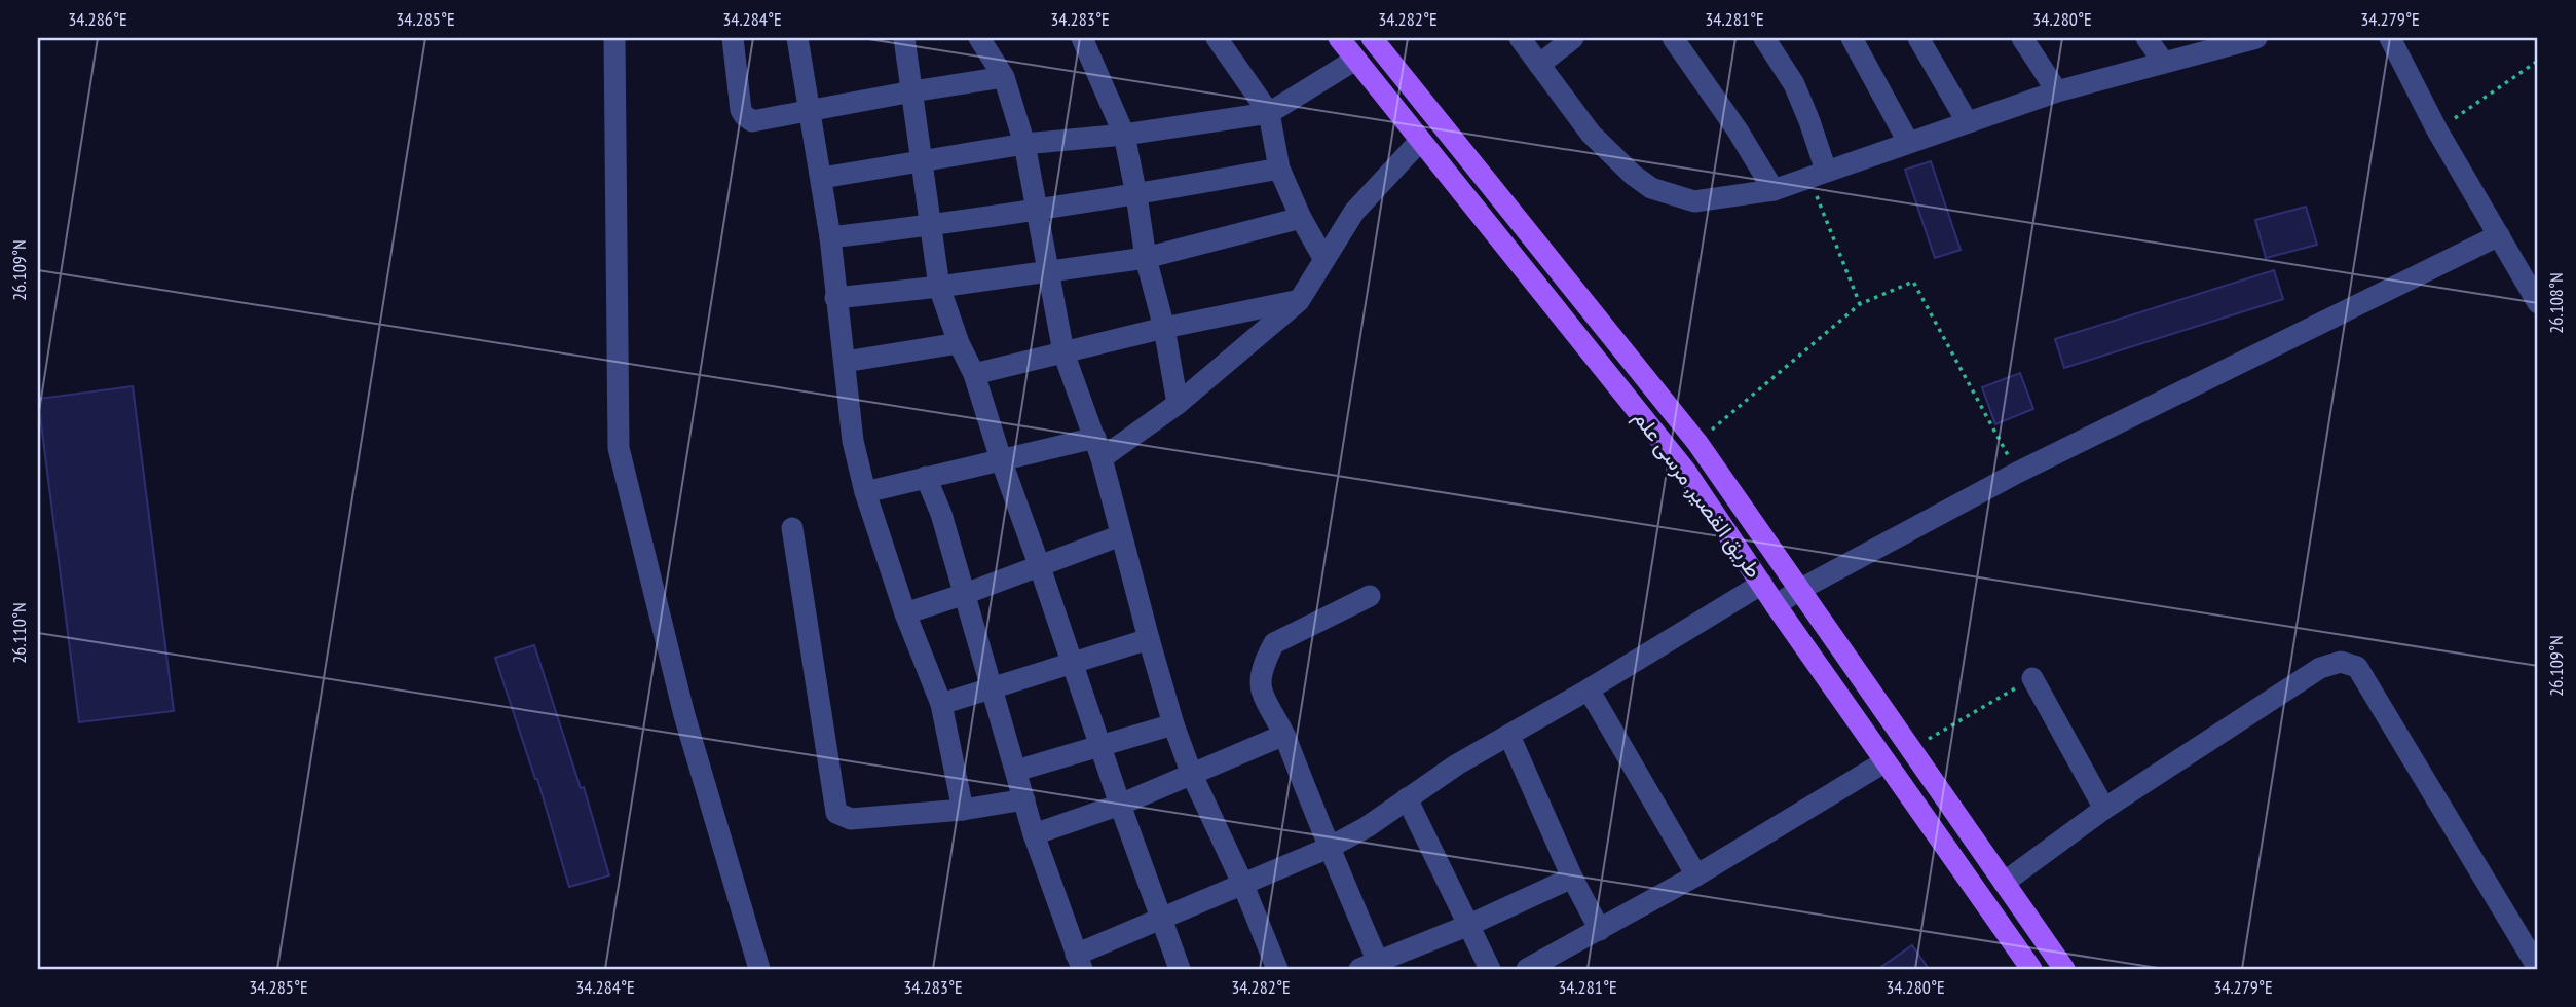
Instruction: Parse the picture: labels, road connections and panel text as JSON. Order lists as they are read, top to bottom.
{
  "streets": {
    "main road": ["طريق القصير, مرسى علم"]
  },
  "coordinates": [
    "34.286°E",
    "34.285°E",
    "34.284°E",
    "34.283°E",
    "34.282°E",
    "34.281°E",
    "34.280°E",
    "34.279°E",
    "26.109°N",
    "26.108°N",
    "26.110°N"
  ]
}
